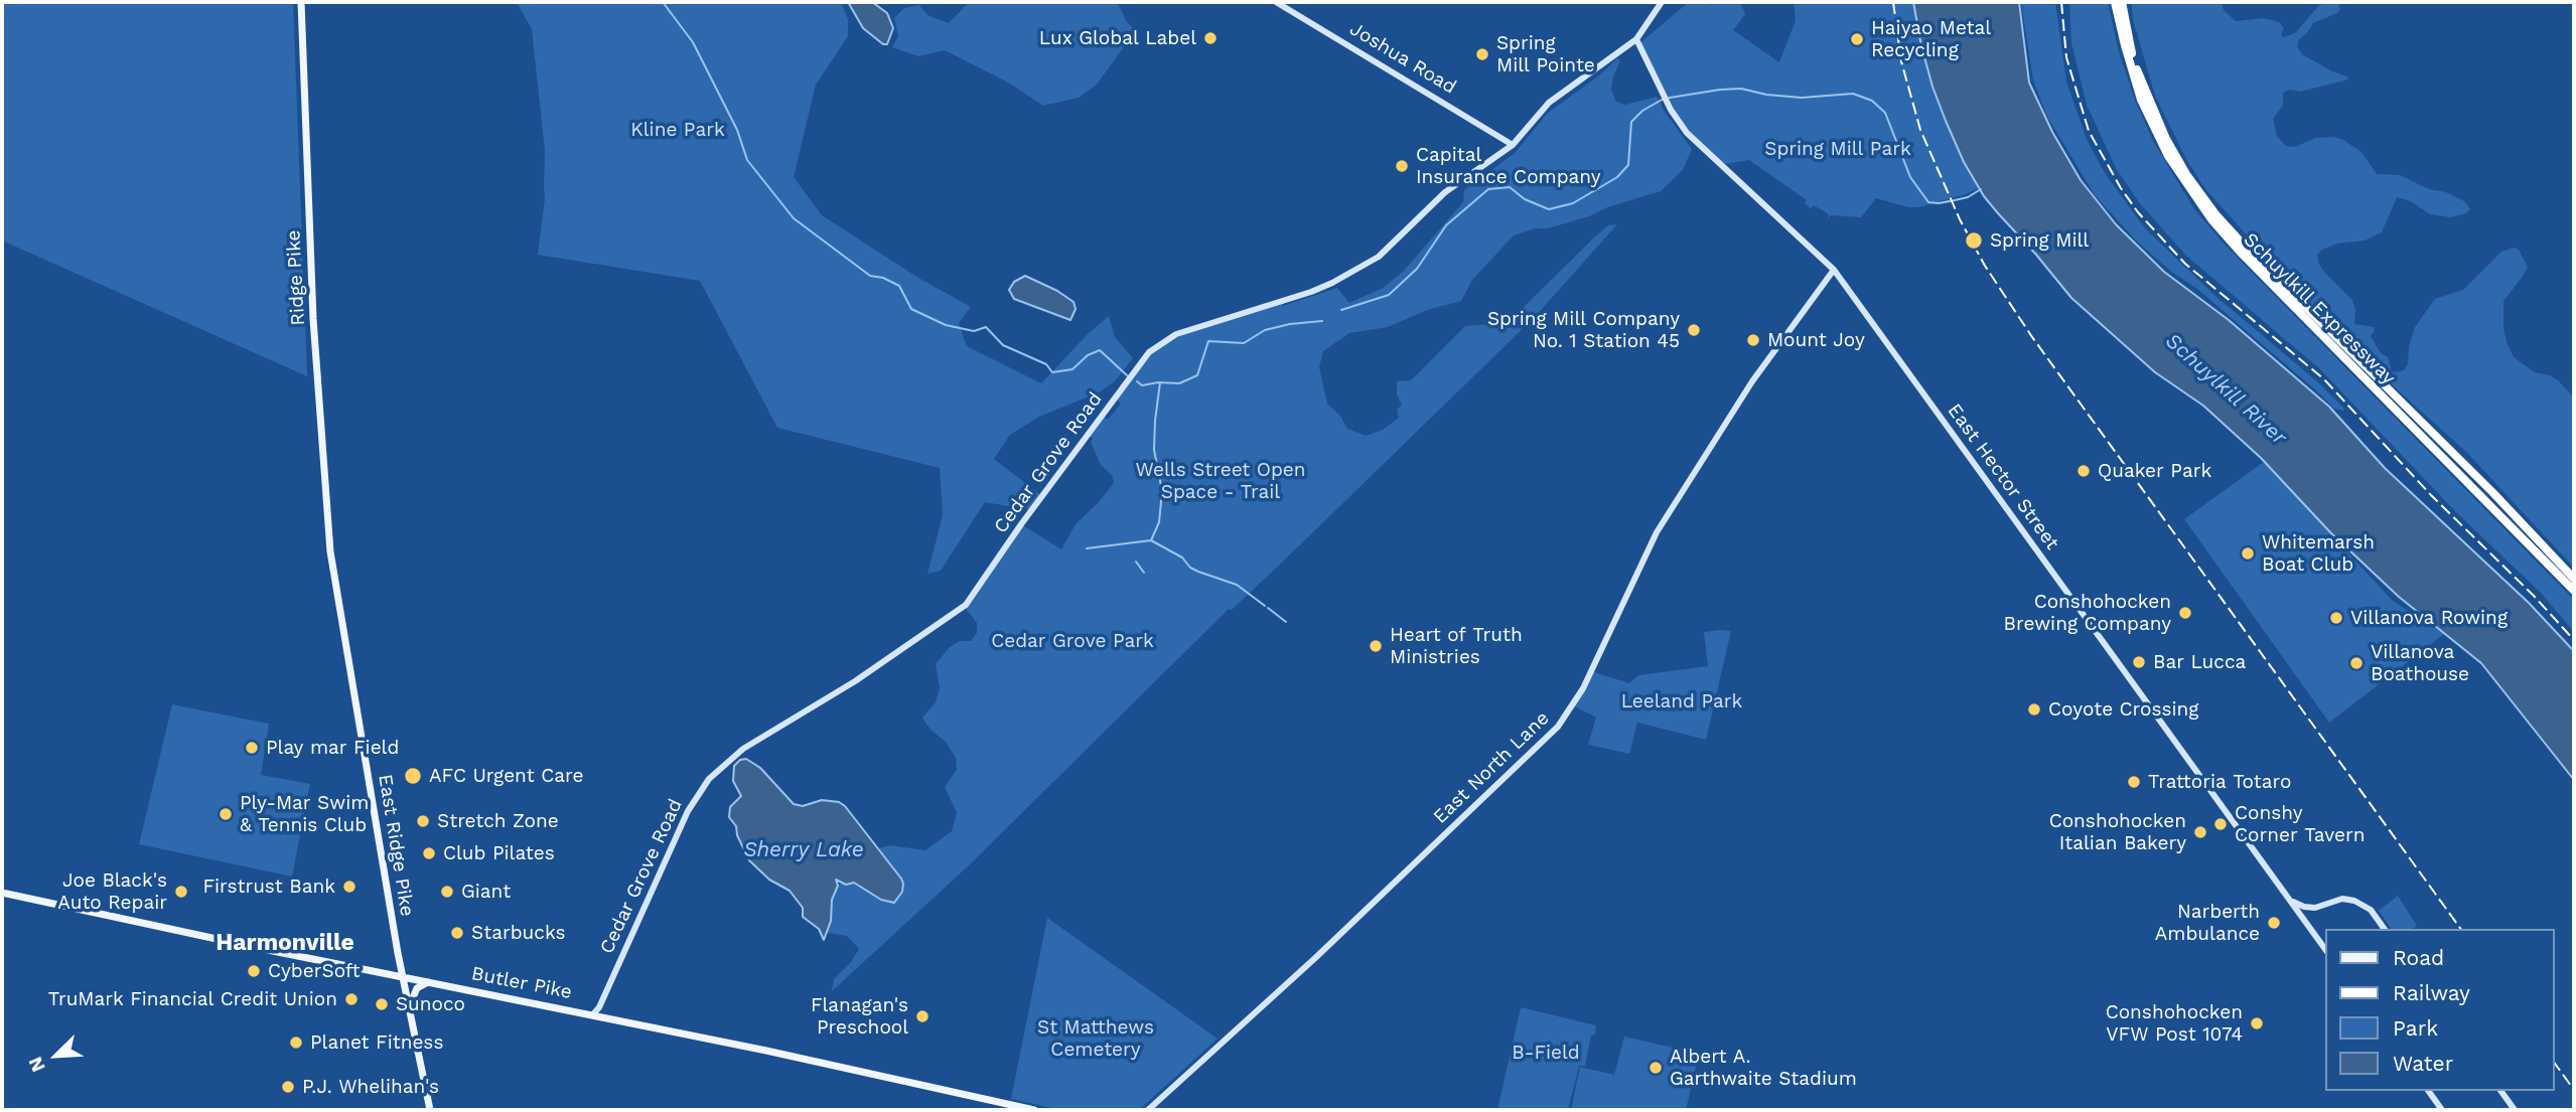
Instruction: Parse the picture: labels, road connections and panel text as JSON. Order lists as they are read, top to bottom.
{
  "streets": {
    "highway": ["Schuylkill Expressway"],
    "main road": ["Ridge Pike", "East Ridge Pike", "Butler Pike"],
    "street": [
      "Joshua Road",
      "Cedar Grove Road",
      "East Hector Street",
      "East North Lane"
    ]
  },
  "crossings": [
    ["Joshua Road", "Cedar Grove Road"],
    ["Ridge Pike", "East Ridge Pike"],
    ["Cedar Grove Road", "East Hector Street"],
    ["Cedar Grove Road", "Butler Pike"],
    ["East Hector Street", "East North Lane"],
    ["East Ridge Pike", "Butler Pike"]
  ],
  "districts": ["Harmonville"],
  "water": ["Schuylkill River", "Sherry Lake"],
  "parks": [
    "Kline Park",
    "Spring Mill Park",
    "Wells Street Open Space - Trail",
    "Cedar Grove Park",
    "Leeland Park",
    "St Matthews Cemetery",
    "B-Field"
  ],
  "places": [
    "Lux Global Label",
    "Haiyao Metal Recycling",
    "Spring Mill Pointe",
    "Capital Insurance Company",
    "Spring Mill",
    "Spring Mill Company No. 1 Station 45",
    "Mount Joy",
    "Quaker Park",
    "Whitemarsh Boat Club",
    "Conshohocken Brewing Company",
    "Villanova Rowing",
    "Heart of Truth Ministries",
    "Bar Lucca",
    "Villanova Boathouse",
    "Coyote Crossing",
    "Play mar Field",
    "AFC Urgent Care",
    "Trattoria Totaro",
    "Ply-Mar Swim & Tennis Club",
    "Stretch Zone",
    "Conshy Corner Tavern",
    "Conshohocken Italian Bakery",
    "Club Pilates",
    "Firstrust Bank",
    "Joe Black's Auto Repair",
    "Giant",
    "Narberth Ambulance",
    "Starbucks",
    "CyberSoft",
    "TruMark Financial Credit Union",
    "Sunoco",
    "Flanagan's Preschool",
    "Conshohocken VFW Post 1074",
    "Planet Fitness",
    "Albert A. Garthwaite Stadium",
    "P.J. Whelihan's"
  ],
  "legend": [
    "Road",
    "Railway",
    "Park",
    "Water"
  ],
  "north": "bottom left"
}
